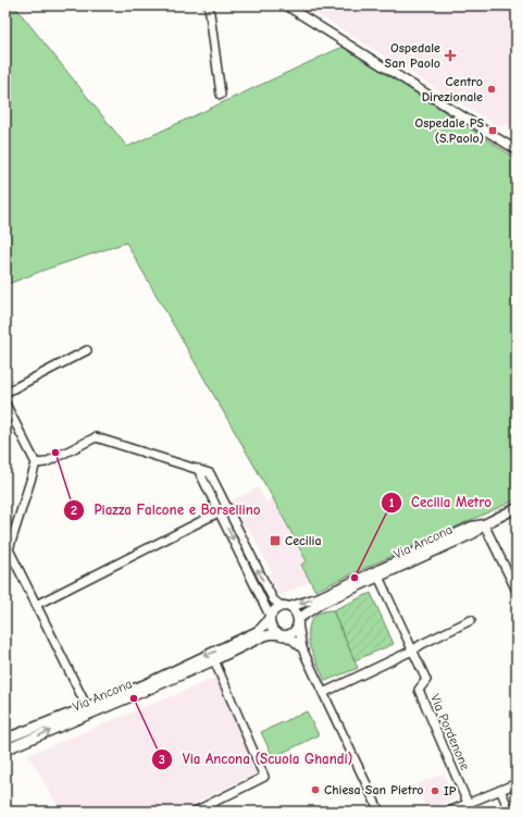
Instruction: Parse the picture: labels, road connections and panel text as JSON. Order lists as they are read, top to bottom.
{
  "streets": {
    "street": ["Via Ancona", "Via Pordenone"]
  },
  "crossings": [
    ["Via Ancona", "Via Pordenone"]
  ],
  "places": {
    "health": ["Ospedale San Paolo"],
    "other": [
      "Centro Direzionale",
      "Piazza Falcone e Borsellino",
      "Cecilia Metro",
      "Via Ancona (Scuola Ghandi)",
      "Chiesa San Pietro",
      "IP"
    ],
    "transit": ["Ospedale PS (S.Paolo)", "Cecilia"]
  }
}
